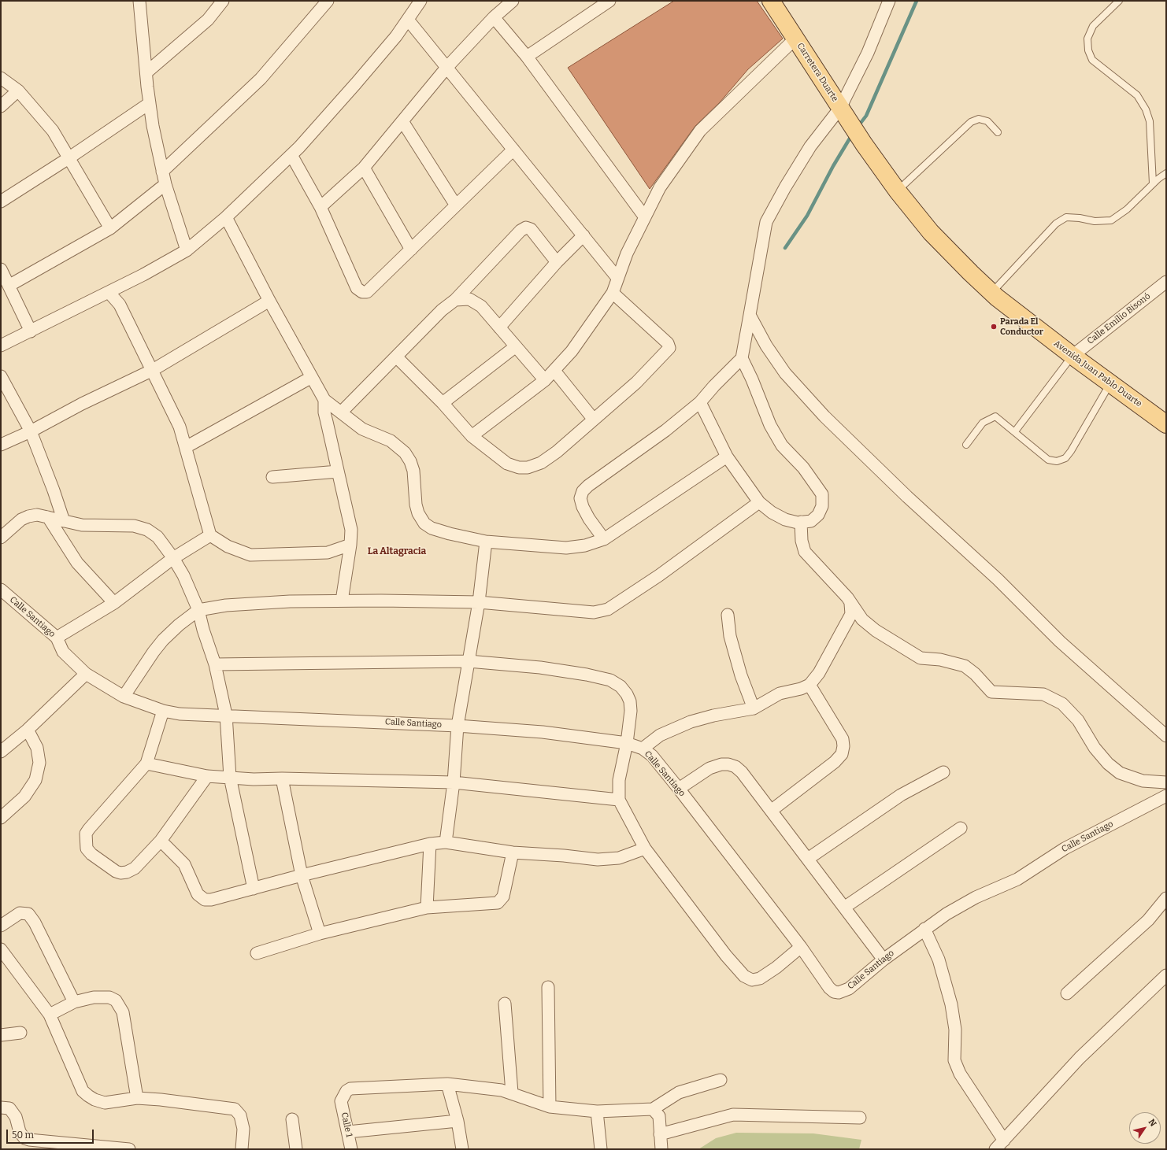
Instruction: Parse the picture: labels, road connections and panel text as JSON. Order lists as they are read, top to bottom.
{
  "streets": {
    "main road": ["Carretera Duarte", "Avenida Juan Pablo Duarte"],
    "street": ["Calle Emilio Bisonó", "Calle Santiago", "Calle 1"]
  },
  "crossings": [
    ["Carretera Duarte", "Avenida Juan Pablo Duarte"],
    ["Calle Emilio Bisonó", "Avenida Juan Pablo Duarte"]
  ],
  "districts": ["La Altagracia"],
  "places": ["Parada El Conductor"],
  "scale_bar": "50 m",
  "north": "top right"
}
